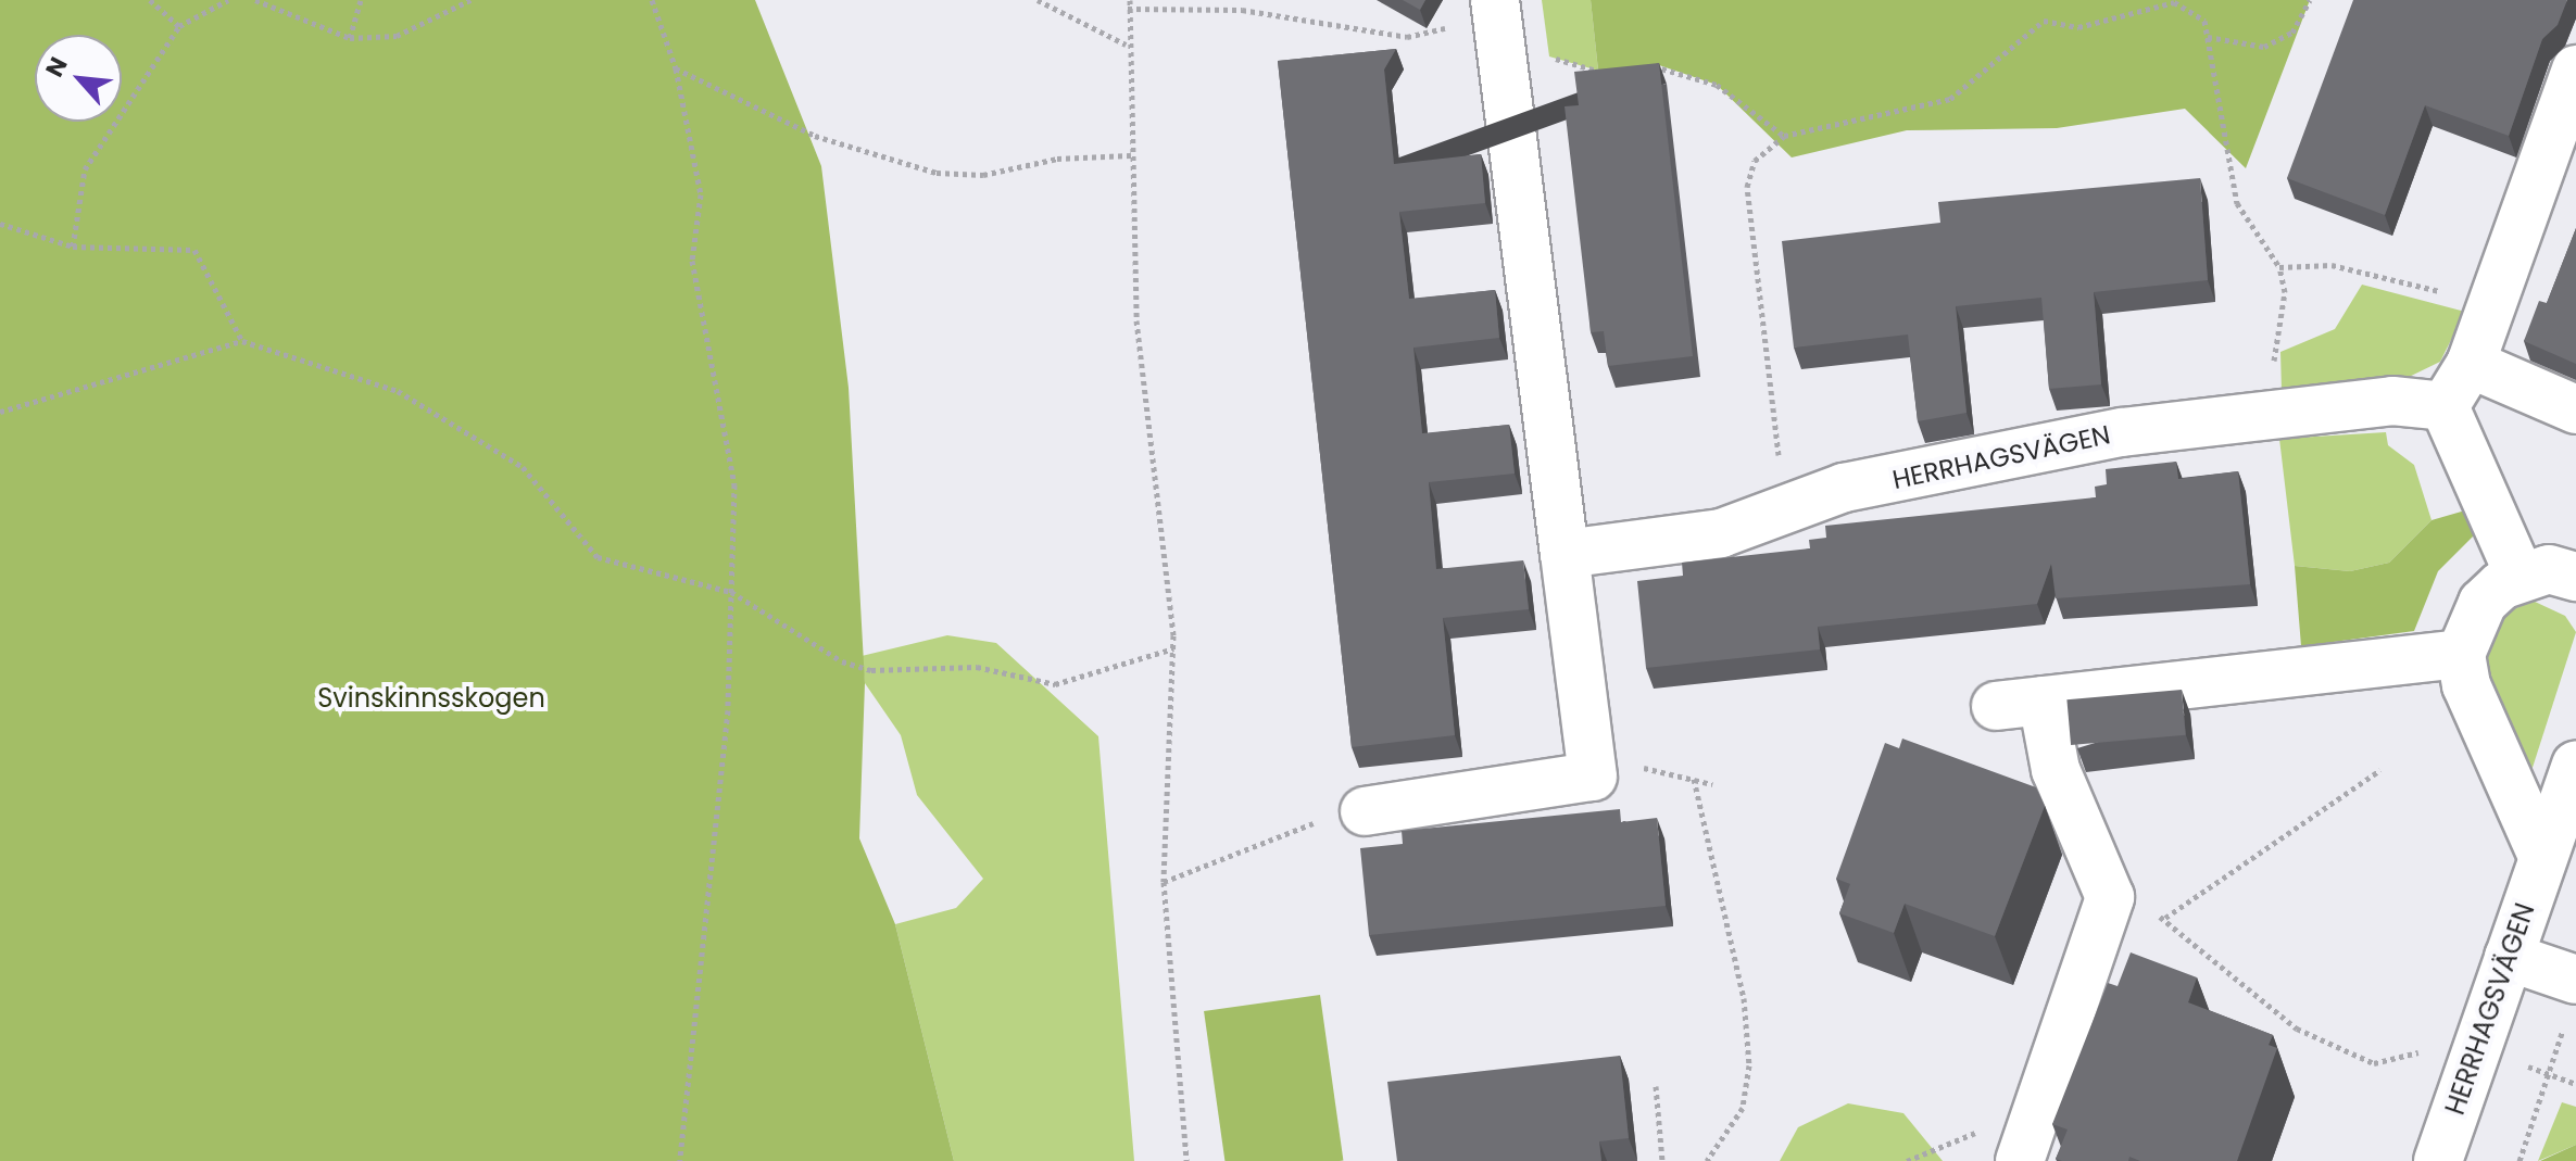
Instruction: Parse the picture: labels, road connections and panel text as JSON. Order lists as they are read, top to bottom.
{
  "streets": {
    "street": ["HERRHAGSVÄGEN"]
  },
  "parks": ["Svinskinnsskogen"],
  "north": "top left"
}
